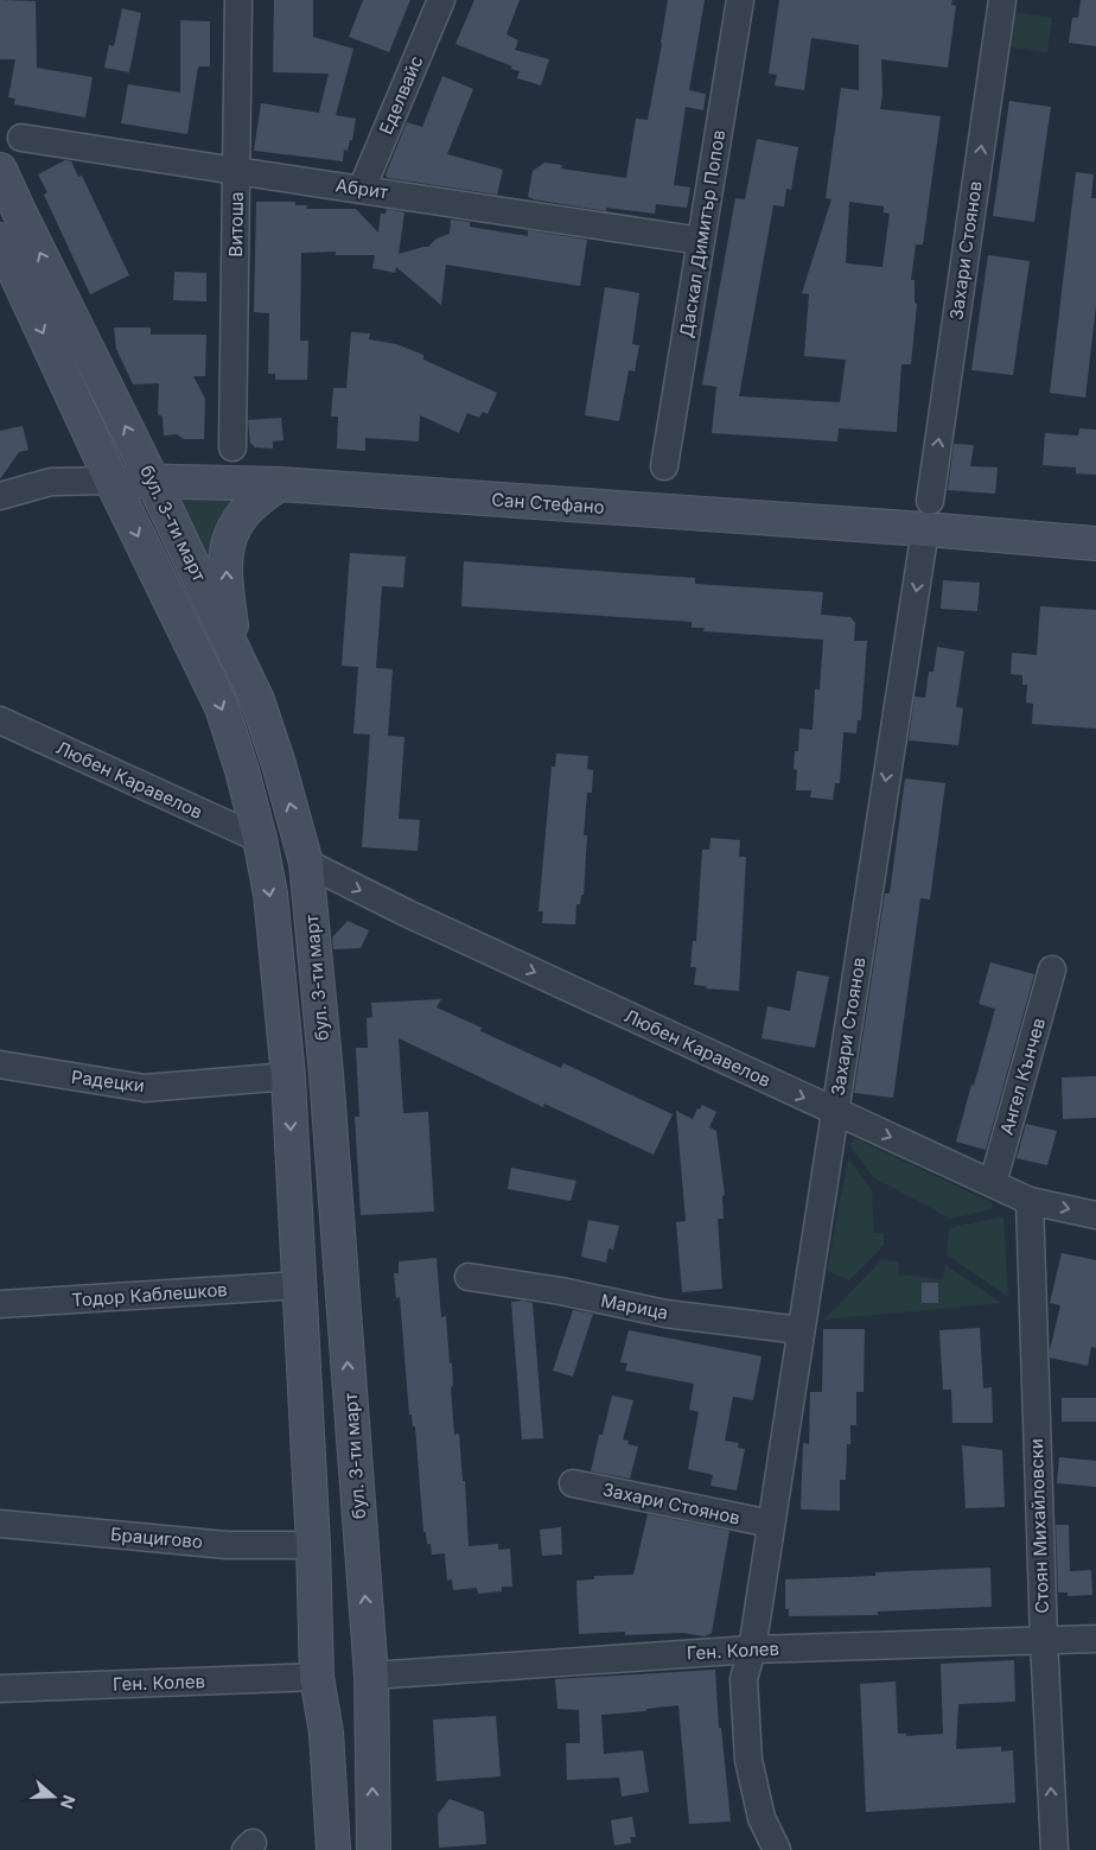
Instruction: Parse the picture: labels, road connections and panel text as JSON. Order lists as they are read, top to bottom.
{
  "streets": {
    "main road": ["Сан Стефано", "бул. 3-ти март"],
    "street": [
      "Еделвайс",
      "Абрит",
      "Витоша",
      "Даскал Димитър Попов",
      "Захари Стоянов",
      "Любен Каравелов",
      "Ангел Кънчев",
      "Радецки",
      "Тодор Каблешков",
      "Марица",
      "Стоян Михайловски",
      "Брацигово",
      "Ген. Колев"
    ]
  },
  "crossings": [
    ["Еделвайс", "Абрит"],
    ["Абрит", "Витоша"],
    ["Абрит", "Даскал Димитър Попов"],
    ["Захари Стоянов", "Сан Стефано"],
    ["Захари Стоянов", "Любен Каравелов"],
    ["Захари Стоянов", "Марица"],
    ["Захари Стоянов", "Ген. Колев"],
    ["Сан Стефано", "бул. 3-ти март"],
    ["бул. 3-ти март", "Любен Каравелов"],
    ["бул. 3-ти март", "Радецки"],
    ["бул. 3-ти март", "Тодор Каблешков"],
    ["бул. 3-ти март", "Брацигово"],
    ["бул. 3-ти март", "Ген. Колев"],
    ["Любен Каравелов", "Ангел Кънчев"],
    ["Любен Каравелов", "Стоян Михайловски"],
    ["Стоян Михайловски", "Ген. Колев"]
  ],
  "one_way": ["Любен Каравелов"],
  "north": "right"
}
